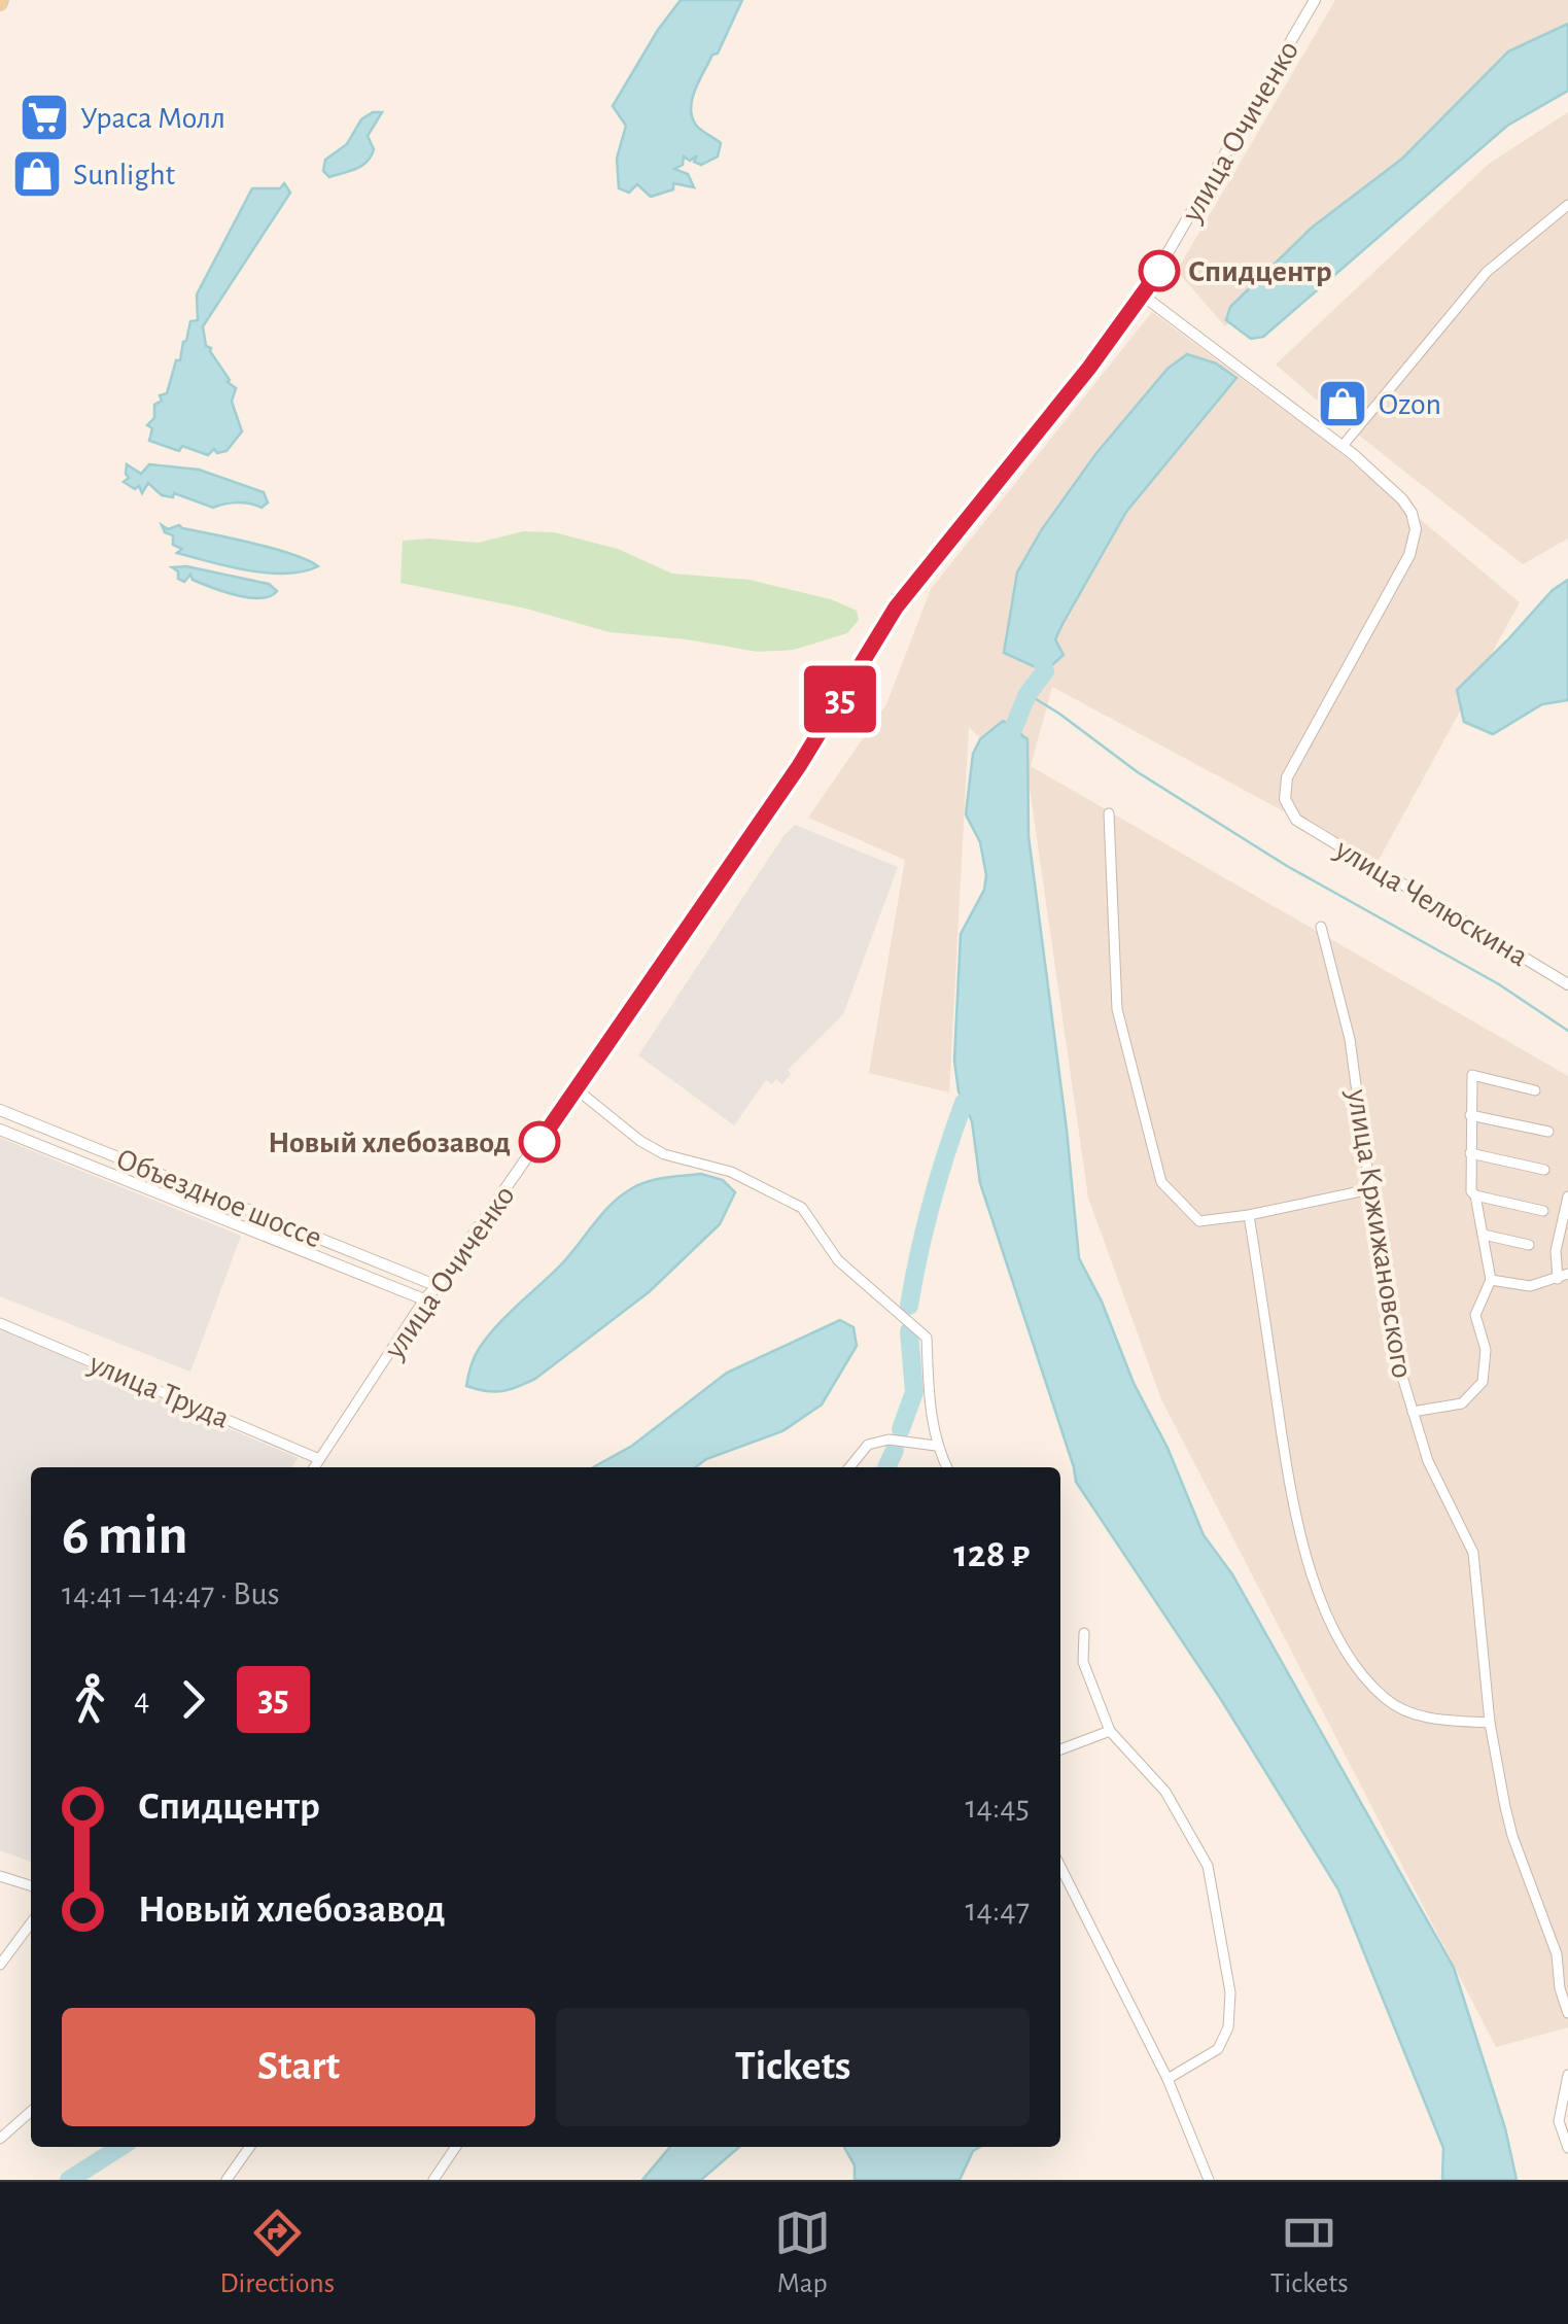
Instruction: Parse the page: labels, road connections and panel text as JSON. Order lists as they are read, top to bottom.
{
  "streets": {
    "street": [
      "улица Очиченко",
      "улица Челюскина",
      "Объездное шоссе",
      "улица Кржижановского",
      "улица Труда"
    ]
  },
  "crossings": [
    ["улица Очиченко", "Объездное шоссе"],
    ["улица Очиченко", "улица Труда"]
  ],
  "places": {
    "supermarket": ["Ураса Молл"],
    "shop": ["Sunlight", "Ozon"],
    "other": ["Спидцентр", "Новый хлебозавод"]
  },
  "lines": ["bus line 35"],
  "page": {
    "on_map": "35",
    "heading": ["6 min", "14:41 – 14:47 · Bus", "128 ₽"],
    "legs": ["4", "35"],
    "list": [
      {
        "name": "Спидцентр",
        "value": "14:45"
      },
      {
        "name": "Новый хлебозавод",
        "value": "14:47"
      }
    ],
    "buttons": ["Start", "Tickets"],
    "tabs": ["Directions", "Map", "Tickets"]
  }
}
